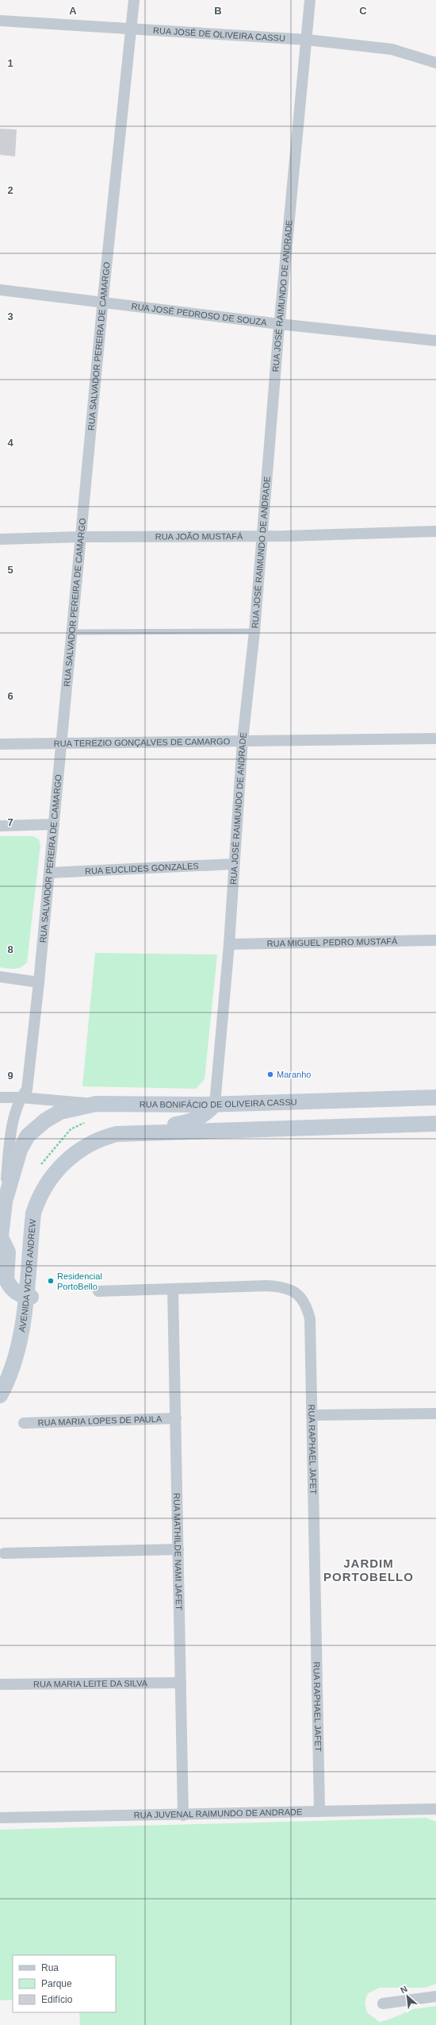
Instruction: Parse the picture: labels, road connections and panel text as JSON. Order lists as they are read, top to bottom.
{
  "streets": {
    "main road": ["RUA BONIFÁCIO DE OLIVEIRA CASSU", "AVENIDA VICTOR ANDREW"],
    "street": [
      "RUA JOSÉ DE OLIVEIRA CASSU",
      "RUA JOSÉ RAIMUNDO DE ANDRADE",
      "RUA JOSÉ PEDROSO DE SOUZA",
      "RUA SALVADOR PEREIRA DE CAMARGO",
      "RUA JOÃO MUSTAFÁ",
      "RUA TEREZIO GONÇALVES DE CAMARGO",
      "RUA EUCLIDES GONZALES",
      "RUA MIGUEL PEDRO MUSTAFÁ",
      "RUA MARIA LOPES DE PAULA",
      "RUA RAPHAEL JAFET",
      "RUA MATHILDE NAMI JAFET",
      "RUA MARIA LEITE DA SILVA",
      "RUA JUVENAL RAIMUNDO DE ANDRADE"
    ]
  },
  "crossings": [
    ["RUA JOSÉ DE OLIVEIRA CASSU", "RUA JOSÉ RAIMUNDO DE ANDRADE"],
    ["RUA JOSÉ DE OLIVEIRA CASSU", "RUA SALVADOR PEREIRA DE CAMARGO"],
    ["RUA JOSÉ RAIMUNDO DE ANDRADE", "RUA JOSÉ PEDROSO DE SOUZA"],
    ["RUA JOSÉ RAIMUNDO DE ANDRADE", "RUA JOÃO MUSTAFÁ"],
    ["RUA JOSÉ RAIMUNDO DE ANDRADE", "RUA TEREZIO GONÇALVES DE CAMARGO"],
    ["RUA JOSÉ RAIMUNDO DE ANDRADE", "RUA EUCLIDES GONZALES"],
    ["RUA JOSÉ RAIMUNDO DE ANDRADE", "RUA MIGUEL PEDRO MUSTAFÁ"],
    ["RUA JOSÉ RAIMUNDO DE ANDRADE", "RUA BONIFÁCIO DE OLIVEIRA CASSU"],
    ["RUA JOSÉ PEDROSO DE SOUZA", "RUA SALVADOR PEREIRA DE CAMARGO"],
    ["RUA SALVADOR PEREIRA DE CAMARGO", "RUA JOÃO MUSTAFÁ"],
    ["RUA SALVADOR PEREIRA DE CAMARGO", "RUA TEREZIO GONÇALVES DE CAMARGO"],
    ["RUA SALVADOR PEREIRA DE CAMARGO", "RUA EUCLIDES GONZALES"],
    ["RUA SALVADOR PEREIRA DE CAMARGO", "RUA BONIFÁCIO DE OLIVEIRA CASSU"],
    ["RUA MARIA LOPES DE PAULA", "RUA MATHILDE NAMI JAFET"],
    ["RUA RAPHAEL JAFET", "RUA MATHILDE NAMI JAFET"],
    ["RUA RAPHAEL JAFET", "RUA JUVENAL RAIMUNDO DE ANDRADE"],
    ["RUA MATHILDE NAMI JAFET", "RUA MARIA LEITE DA SILVA"],
    ["RUA MATHILDE NAMI JAFET", "RUA JUVENAL RAIMUNDO DE ANDRADE"]
  ],
  "districts": ["JARDIM PORTOBELLO"],
  "places": ["Maranho", "Residencial PortoBello"],
  "legend": ["Rua", "Parque", "Edifício"],
  "north": "top left",
  "grid": {
    "columns": ["A", "B", "C"],
    "rows": [
      "1",
      "2",
      "3",
      "4",
      "5",
      "6",
      "7",
      "8",
      "9"
    ]
  }
}
